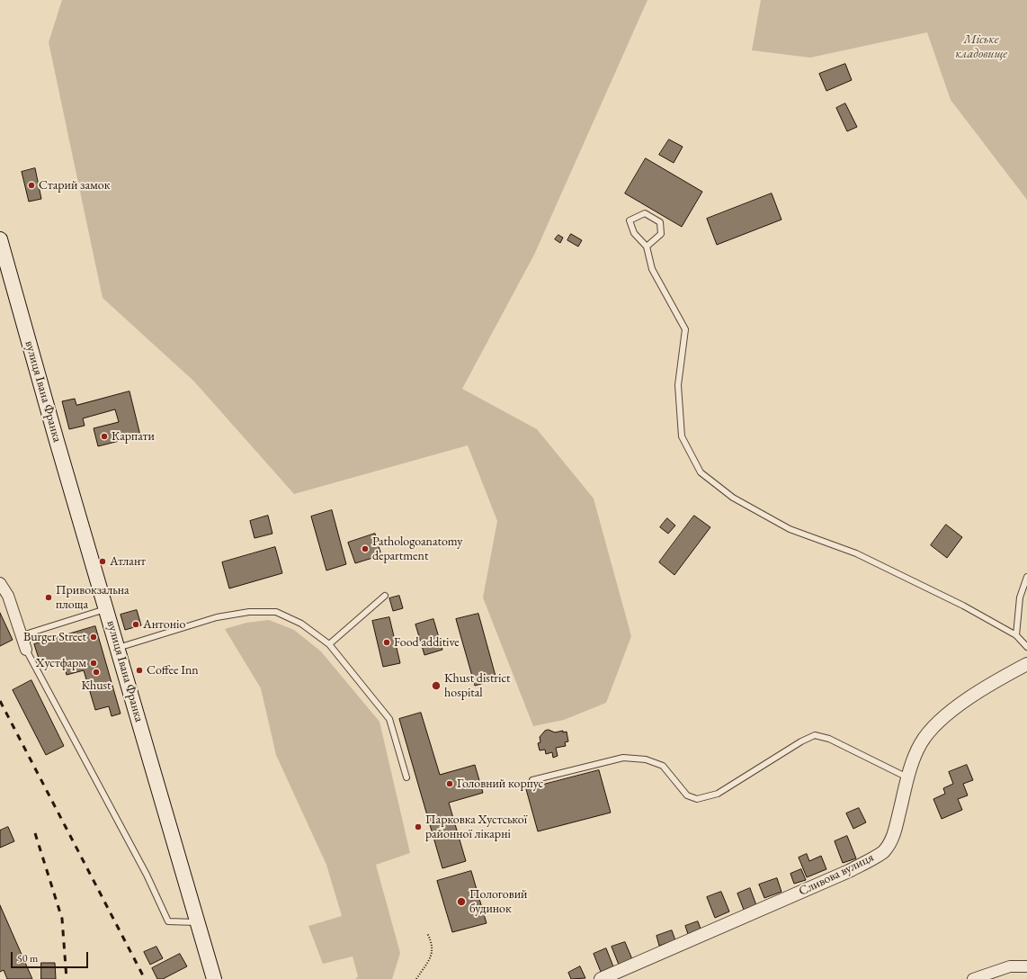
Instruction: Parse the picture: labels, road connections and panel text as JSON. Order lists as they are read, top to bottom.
{
  "streets": {
    "main road": ["вулиця Івана Франка"],
    "street": ["Сливова вулиця"]
  },
  "parks": ["Міське кладовище"],
  "places": [
    "Старий замок",
    "Карпати",
    "Pathologoanatomy department",
    "Атлант",
    "Привокзальна площа",
    "Антоніо",
    "Burger Street",
    "Food additive",
    "Хустфарм",
    "Coffee Inn",
    "Khust",
    "Khust district hospital",
    "Головний корпус",
    "Парковка Хустської районної лікарні",
    "Пологовий будинок"
  ],
  "scale_bar": "50 m"
}
